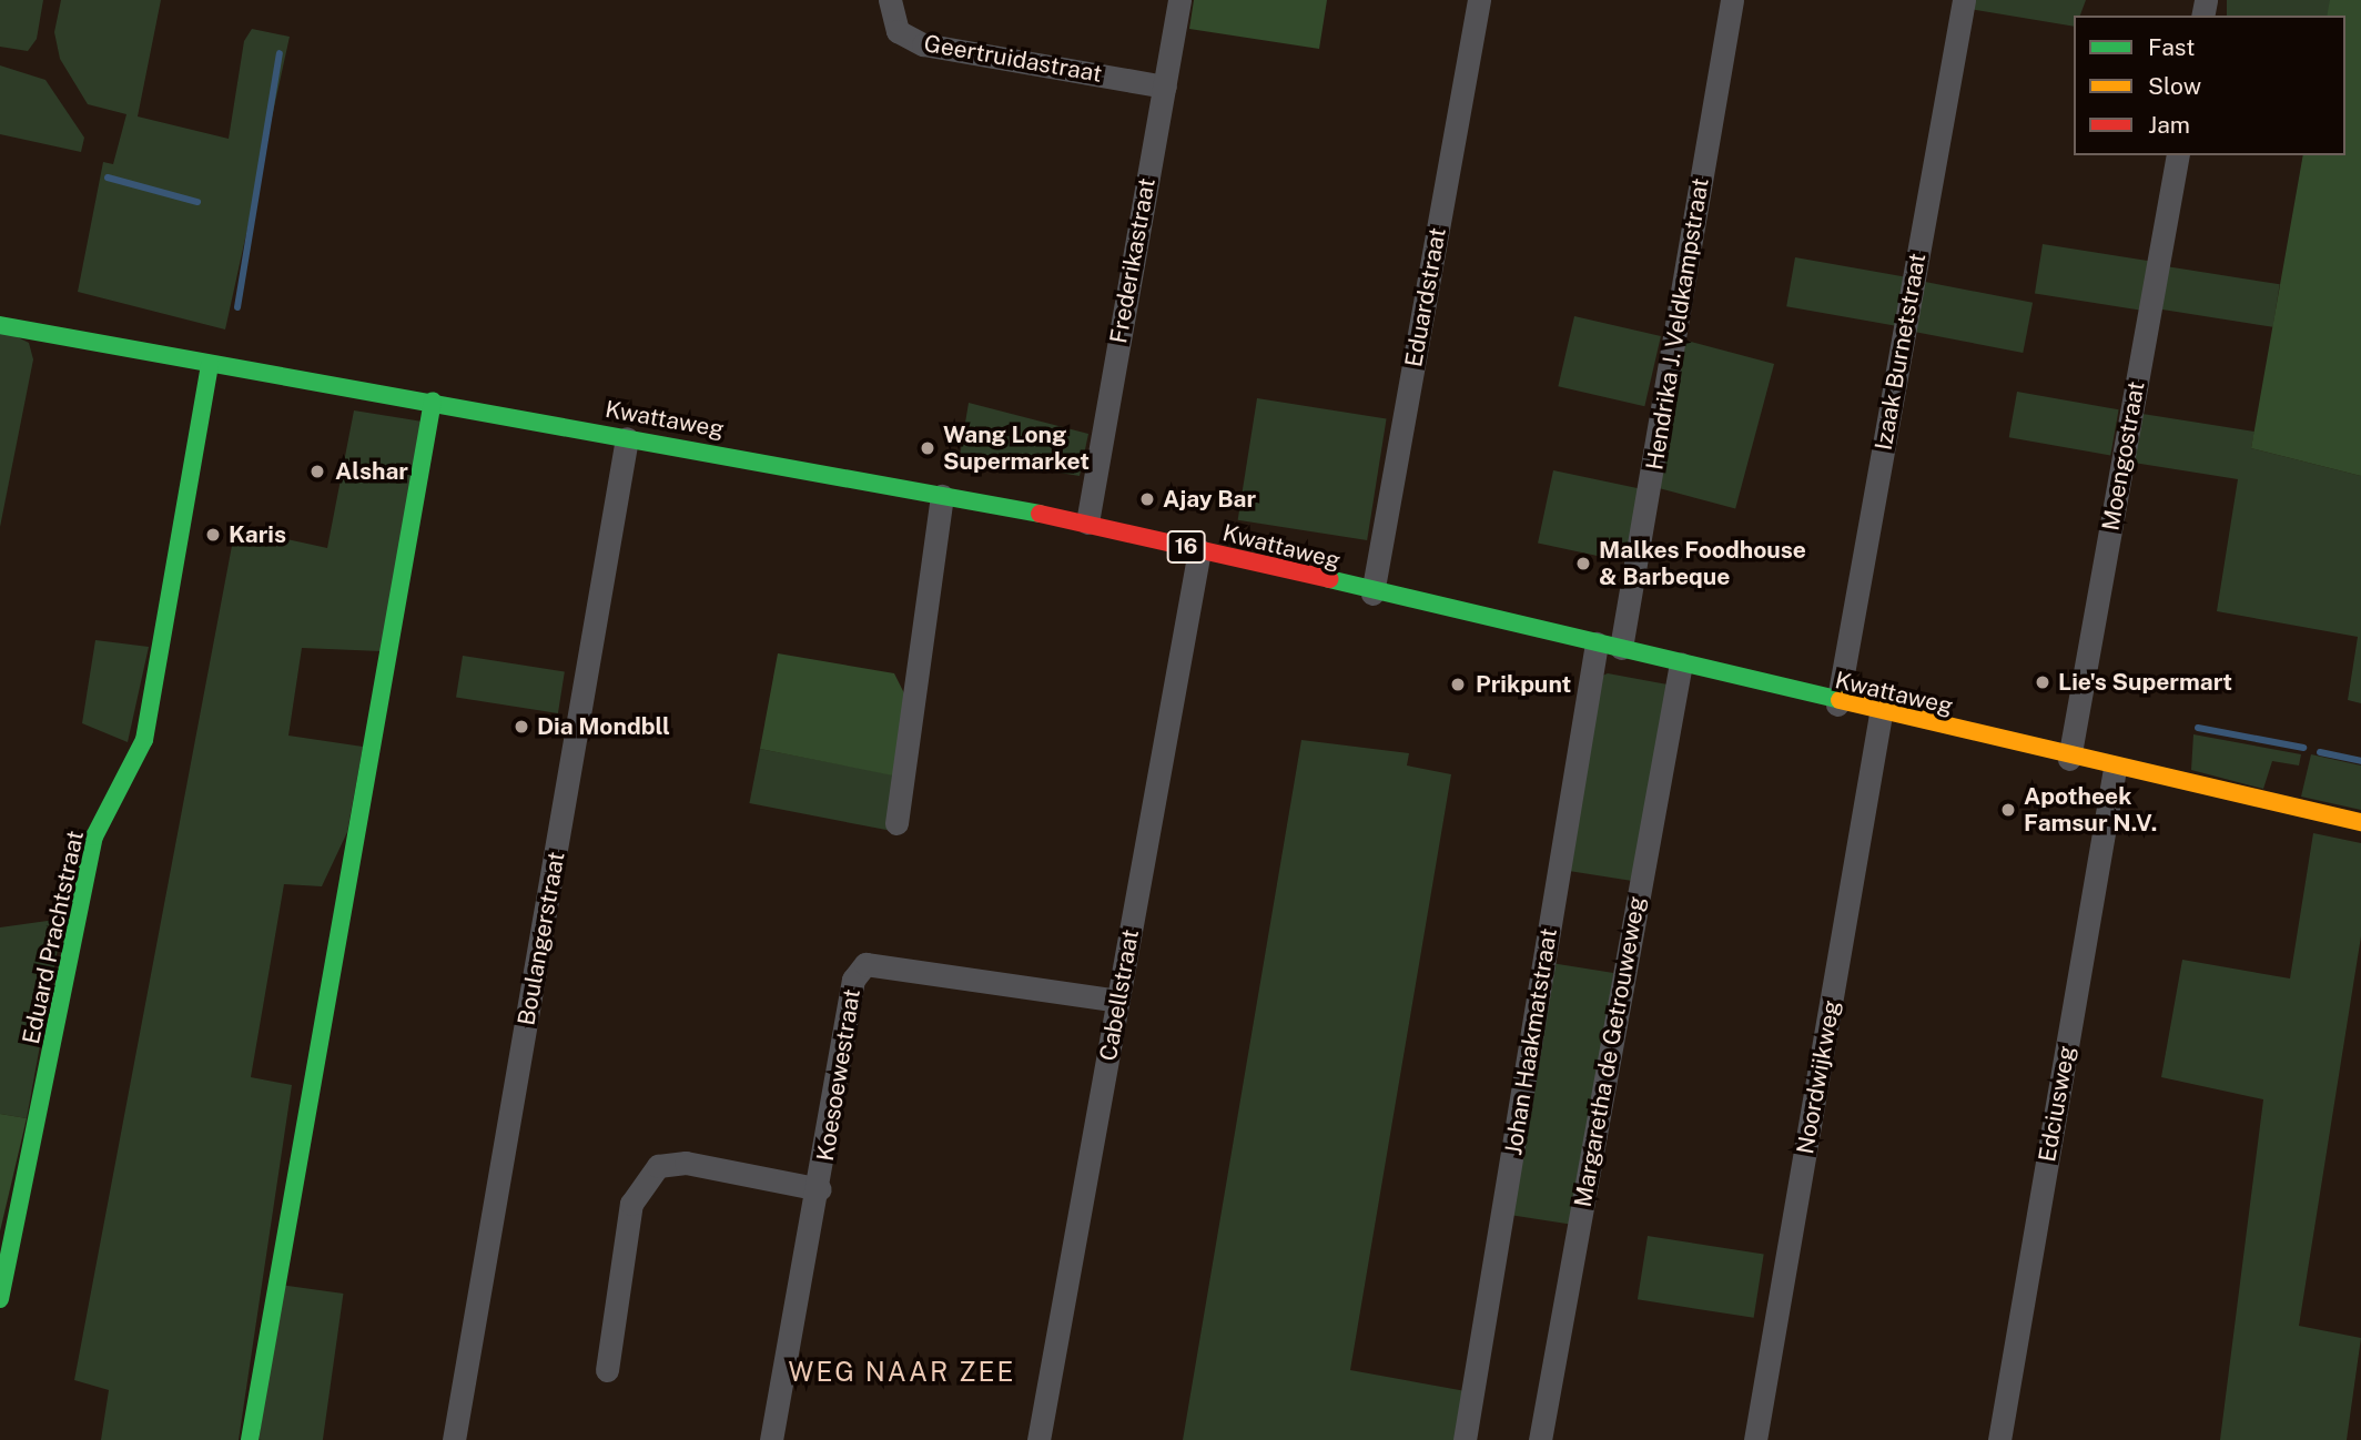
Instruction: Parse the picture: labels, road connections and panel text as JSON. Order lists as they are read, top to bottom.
{
  "streets": {
    "main road": ["Kwattaweg", "16", "Eduard Prachtstraat"],
    "street": [
      "Geertruidastraat",
      "Frederikastraat",
      "Eduardstraat",
      "Hendrika J. Veldkampstraat",
      "Izaak Burnetstraat",
      "Moengostraat",
      "Boulangerstraat",
      "Cabellstraat",
      "Johan Haakmatstraat",
      "Margaretha de Getrouweweg",
      "Koesoewestraat",
      "Noordwijkweg",
      "Edciusweg"
    ]
  },
  "crossings": [
    ["Geertruidastraat", "Frederikastraat"],
    ["Frederikastraat", "Kwattaweg"],
    ["Eduardstraat", "Kwattaweg"],
    ["Hendrika J. Veldkampstraat", "Kwattaweg"],
    ["Izaak Burnetstraat", "Kwattaweg"],
    ["Kwattaweg", "Moengostraat"],
    ["Kwattaweg", "Eduard Prachtstraat"],
    ["Kwattaweg", "Boulangerstraat"],
    ["Kwattaweg", "Cabellstraat"],
    ["Kwattaweg", "Johan Haakmatstraat"],
    ["Kwattaweg", "Margaretha de Getrouweweg"],
    ["Kwattaweg", "Noordwijkweg"],
    ["Kwattaweg", "Edciusweg"],
    ["Cabellstraat", "Koesoewestraat"]
  ],
  "districts": ["WEG NAAR ZEE"],
  "places": [
    "Wang Long Supermarket",
    "Alshar",
    "Ajay Bar",
    "Karis",
    "Malkes Foodhouse & Barbeque",
    "Lie's Supermart",
    "Prikpunt",
    "Dia Mondbll",
    "Apotheek Famsur N.V."
  ],
  "legend": ["Fast", "Slow", "Jam"]
}
